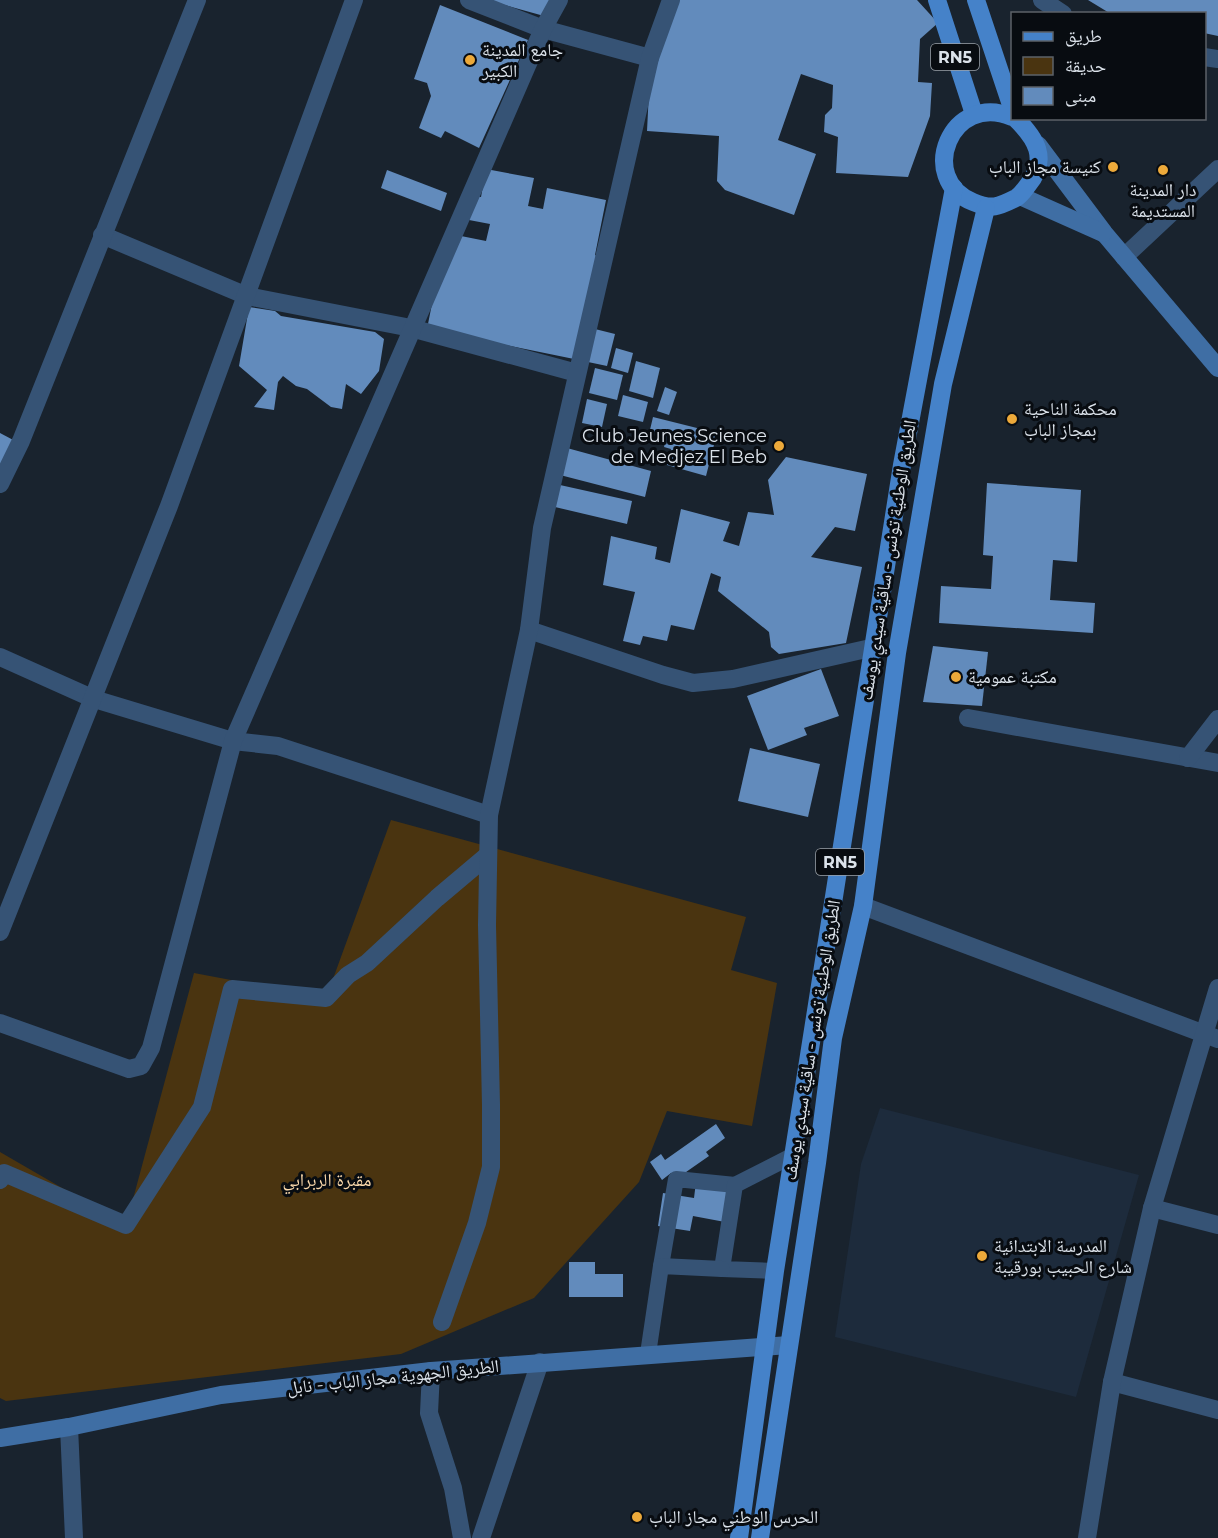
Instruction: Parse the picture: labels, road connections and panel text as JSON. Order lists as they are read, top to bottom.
{
  "streets": {
    "main road": ["RN5", "الطريق الوطنية تونس - ساقية سيدي يوسف", "الطريق الجهوية مجاز الباب - نابل"]
  },
  "crossings": [
    ["الطريق الوطنية تونس - ساقية سيدي يوسف", "الطريق الجهوية مجاز الباب - نابل"]
  ],
  "parks": ["مقبرة الربرابي"],
  "places": [
    "جامع المدينة الكبير",
    "كنيسة مجاز الباب",
    "دار المدينة المستديمة",
    "محكمة الناحية بمجاز الباب",
    "Club Jeunes Science de Medjez El Beb",
    "مكتبة عمومية",
    "المدرسة الابتدائية شارع الحبيب بورقيبة",
    "الحرس الوطني مجاز الباب"
  ],
  "legend": ["طريق", "حديقة", "مبنى"]
}
